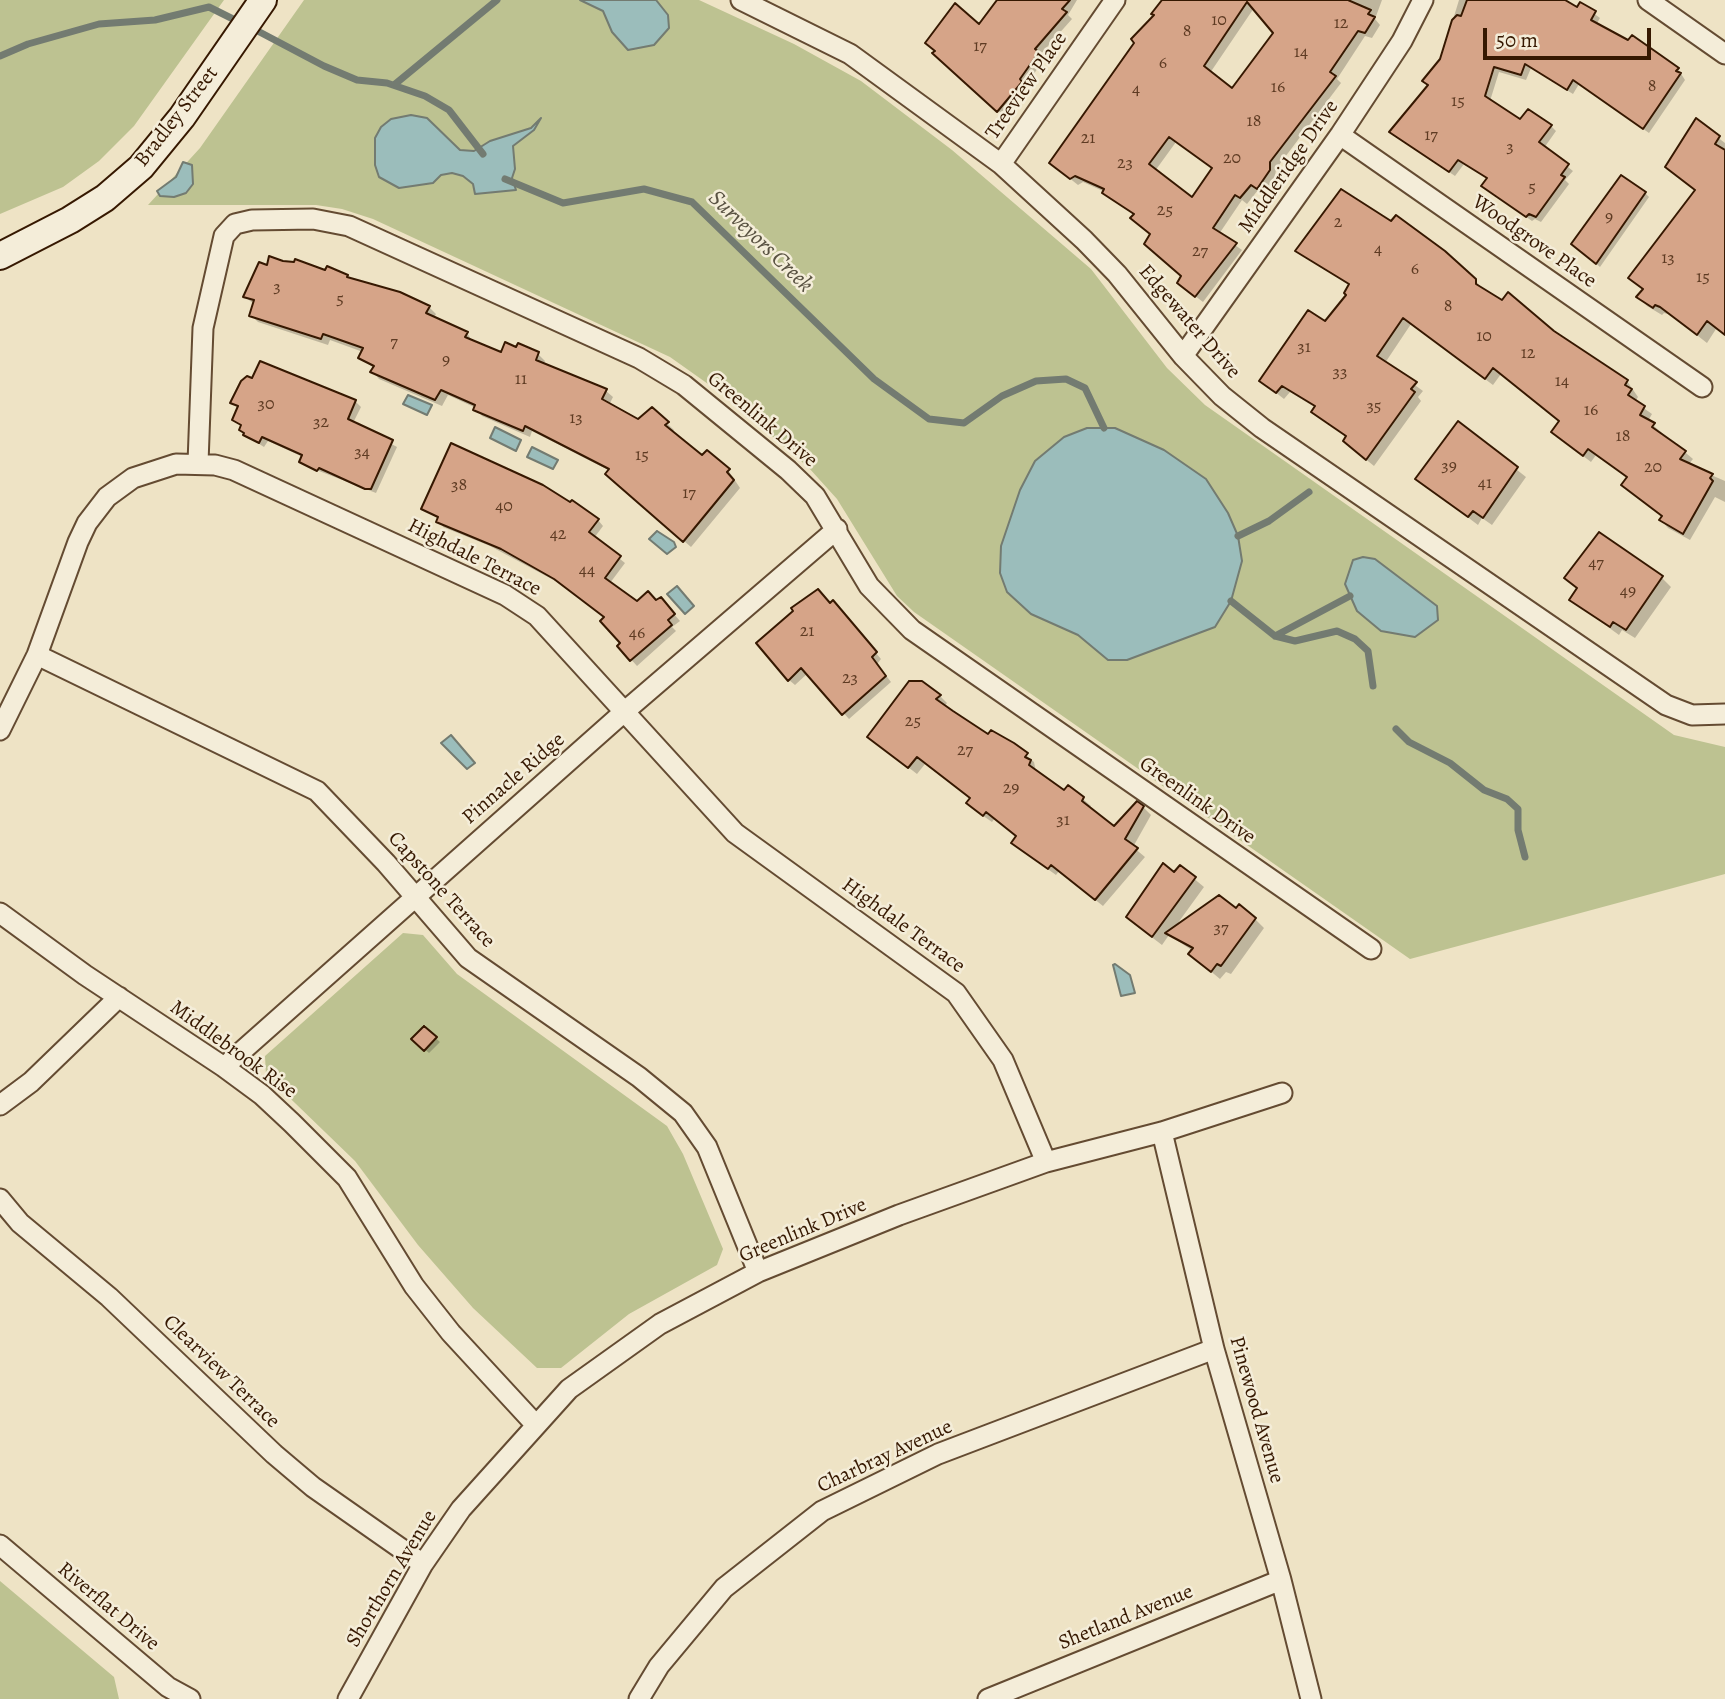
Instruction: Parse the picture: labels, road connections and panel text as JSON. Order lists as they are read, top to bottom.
{
  "streets": {
    "street": [
      "Treeview Place",
      "Bradley Street",
      "Middleridge Drive",
      "Woodgrove Place",
      "Edgewater Drive",
      "Greenlink Drive",
      "Highdale Terrace",
      "Pinnacle Ridge",
      "Capstone Terrace",
      "Middlebrook Rise",
      "Clearview Terrace",
      "Pinewood Avenue",
      "Charbray Avenue",
      "Shorthorn Avenue",
      "Riverflat Drive",
      "Shetland Avenue"
    ]
  },
  "crossings": [
    ["Treeview Place", "Edgewater Drive"],
    ["Middleridge Drive", "Woodgrove Place"],
    ["Middleridge Drive", "Edgewater Drive"],
    ["Greenlink Drive", "Highdale Terrace"],
    ["Greenlink Drive", "Pinnacle Ridge"],
    ["Greenlink Drive", "Capstone Terrace"],
    ["Greenlink Drive", "Middlebrook Rise"],
    ["Greenlink Drive", "Pinewood Avenue"],
    ["Greenlink Drive", "Shorthorn Avenue"],
    ["Highdale Terrace", "Pinnacle Ridge"],
    ["Highdale Terrace", "Capstone Terrace"],
    ["Pinnacle Ridge", "Capstone Terrace"],
    ["Pinnacle Ridge", "Middlebrook Rise"],
    ["Middlebrook Rise", "Shorthorn Avenue"],
    ["Clearview Terrace", "Shorthorn Avenue"],
    ["Pinewood Avenue", "Charbray Avenue"],
    ["Pinewood Avenue", "Shetland Avenue"]
  ],
  "water": ["Surveyors Creek"],
  "house_numbers": [
    "10",
    "12",
    "8",
    "17",
    "14",
    "6",
    "8",
    "16",
    "4",
    "15",
    "18",
    "17",
    "21",
    "3",
    "20",
    "23",
    "5",
    "25",
    "9",
    "2",
    "4",
    "27",
    "13",
    "6",
    "15",
    "3",
    "5",
    "8",
    "10",
    "7",
    "31",
    "12",
    "9",
    "33",
    "11",
    "14",
    "30",
    "35",
    "16",
    "13",
    "32",
    "18",
    "34",
    "15",
    "39",
    "20",
    "41",
    "38",
    "17",
    "40",
    "42",
    "47",
    "44",
    "49",
    "21",
    "46",
    "23",
    "25",
    "27",
    "29",
    "31",
    "37"
  ],
  "scale_bar": "50 m"
}
